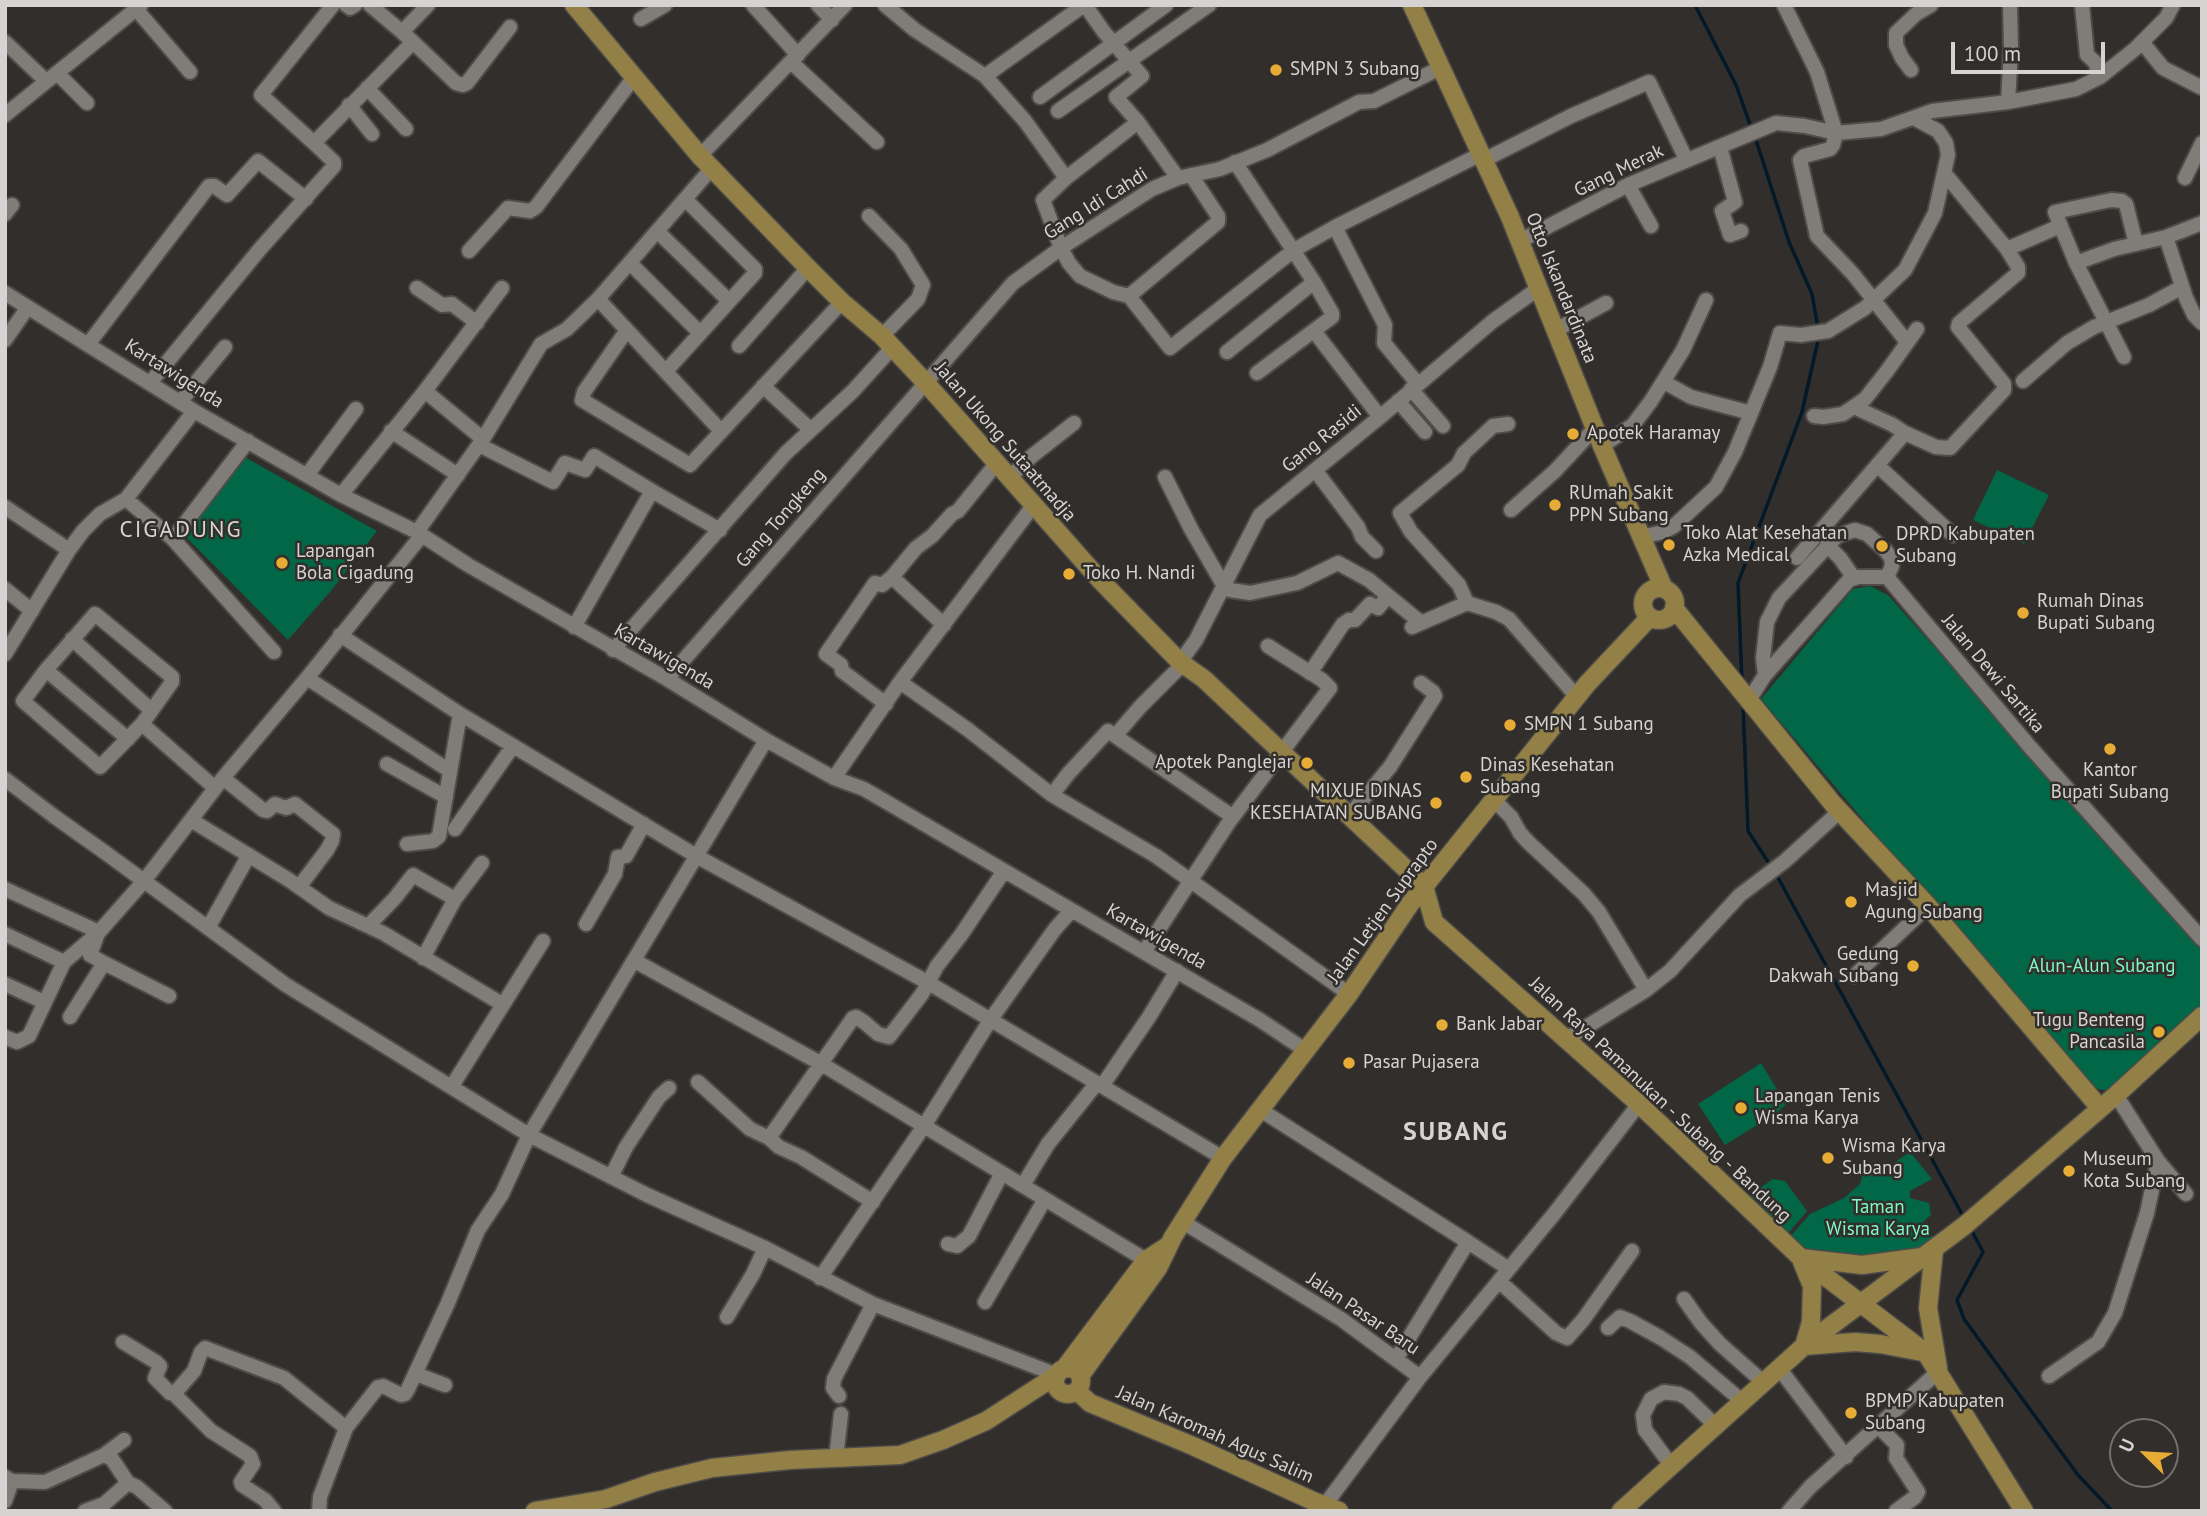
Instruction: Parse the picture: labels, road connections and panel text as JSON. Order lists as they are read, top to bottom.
{
  "streets": {
    "main road": [
      "Otto Iskandardinata",
      "Jalan Ukong Sutaatmadja",
      "Jalan Letjen Suprapto",
      "Jalan Raya Pamanukan - Subang - Bandung",
      "Jalan Karomah Agus Salim"
    ],
    "street": [
      "Gang Merak",
      "Gang Idi Cahdi",
      "Kartawigenda",
      "Gang Rasidi",
      "Gang Tongkeng",
      "Jalan Dewi Sartika",
      "Jalan Pasar Baru"
    ]
  },
  "crossings": [
    ["Gang Merak", "Otto Iskandardinata"],
    ["Gang Idi Cahdi", "Otto Iskandardinata"],
    ["Gang Idi Cahdi", "Jalan Ukong Sutaatmadja"],
    ["Gang Idi Cahdi", "Gang Tongkeng"],
    ["Otto Iskandardinata", "Gang Rasidi"],
    ["Otto Iskandardinata", "Jalan Letjen Suprapto"],
    ["Kartawigenda", "Gang Tongkeng"],
    ["Kartawigenda", "Jalan Letjen Suprapto"],
    ["Gang Rasidi", "Jalan Ukong Sutaatmadja"],
    ["Jalan Ukong Sutaatmadja", "Gang Tongkeng"],
    ["Jalan Ukong Sutaatmadja", "Jalan Letjen Suprapto"],
    ["Jalan Letjen Suprapto", "Jalan Pasar Baru"],
    ["Jalan Letjen Suprapto", "Jalan Karomah Agus Salim"],
    ["Jalan Pasar Baru", "Jalan Karomah Agus Salim"]
  ],
  "districts": ["CIGADUNG", "SUBANG"],
  "parks": ["Alun-Alun Subang", "Taman Wisma Karya"],
  "places": [
    "SMPN 3 Subang",
    "Apotek Haramay",
    "RUmah Sakit PPN Subang",
    "Toko Alat Kesehatan Azka Medical",
    "DPRD Kabupaten Subang",
    "Lapangan Bola Cigadung",
    "Toko H. Nandi",
    "Rumah Dinas Bupati Subang",
    "SMPN 1 Subang",
    "Kantor Bupati Subang",
    "Apotek Panglejar",
    "Dinas Kesehatan Subang",
    "MIXUE DINAS KESEHATAN SUBANG",
    "Masjid Agung Subang",
    "Gedung Dakwah Subang",
    "Bank Jabar",
    "Tugu Benteng Pancasila",
    "Pasar Pujasera",
    "Lapangan Tenis Wisma Karya",
    "Wisma Karya Subang",
    "Museum Kota Subang",
    "BPMP Kabupaten Subang"
  ],
  "scale_bar": "100 m",
  "north": "top left"
}
